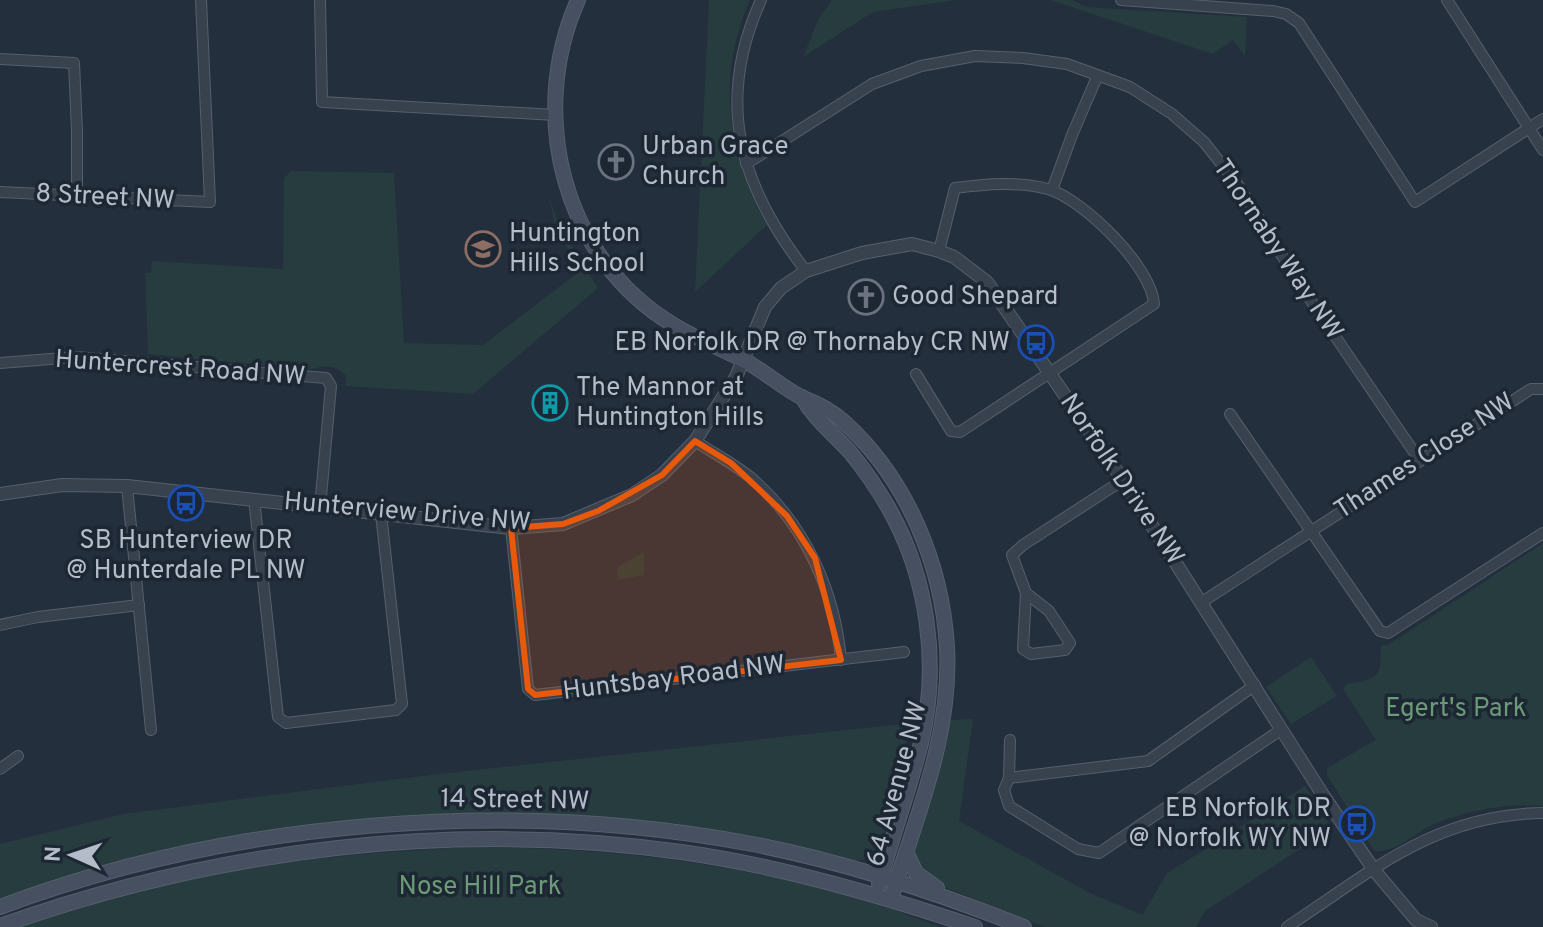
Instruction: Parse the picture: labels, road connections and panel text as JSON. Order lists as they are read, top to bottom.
{
  "streets": {
    "main road": ["64 Avenue NW", "14 Street NW"],
    "street": [
      "8 Street NW",
      "Thornaby Way NW",
      "Huntercrest Road NW",
      "Thames Close NW",
      "Norfolk Drive NW",
      "Hunterview Drive NW",
      "Huntsbay Road NW"
    ]
  },
  "crossings": [
    ["Thornaby Way NW", "Thames Close NW"],
    ["Huntercrest Road NW", "Hunterview Drive NW"],
    ["Thames Close NW", "Norfolk Drive NW"],
    ["Norfolk Drive NW", "Hunterview Drive NW"],
    ["Norfolk Drive NW", "64 Avenue NW"],
    ["Hunterview Drive NW", "Huntsbay Road NW"],
    ["Hunterview Drive NW", "64 Avenue NW"],
    ["64 Avenue NW", "14 Street NW"]
  ],
  "parks": ["Egert's Park", "Nose Hill Park"],
  "places": {
    "church": ["Urban Grace Church", "Good Shepard"],
    "school or university": ["Huntington Hills School"],
    "bus stop": ["EB Norfolk DR @ Thornaby CR NW", "SB Hunterview DR @ Hunterdale PL NW", "EB Norfolk DR @ Norfolk WY NW"],
    "building": ["The Mannor at Huntington Hills"]
  },
  "north": "left"
}
